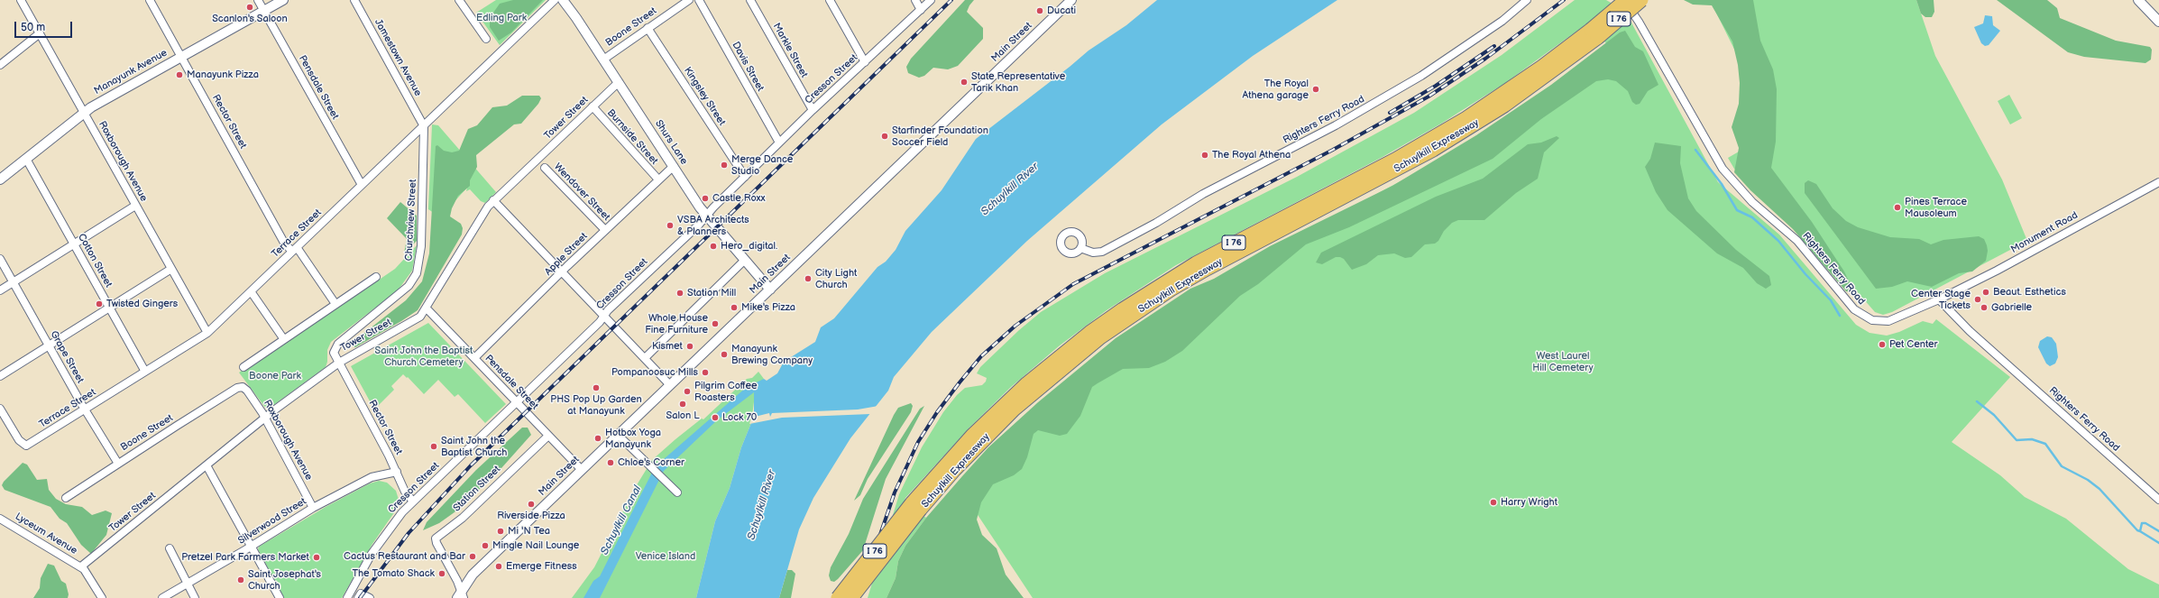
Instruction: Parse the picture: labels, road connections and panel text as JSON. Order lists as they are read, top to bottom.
{
  "streets": {
    "highway": ["I 76", "Schuylkill Expressway"],
    "street": [
      "Boone Street",
      "Main Street",
      "Markle Street",
      "Jamestown Avenue",
      "Davis Street",
      "Manayunk Avenue",
      "Cresson Street",
      "Pensdale Street",
      "Kingsley Street",
      "Tower Street",
      "Righters Ferry Road",
      "Rector Street",
      "Burnside Street",
      "Shurs Lane",
      "Roxborough Avenue",
      "Wendover Street",
      "Churchview Street",
      "Monument Road",
      "Terrace Street",
      "Apple Street",
      "Cotton Street",
      "Grape Street",
      "Station Street",
      "Silverwood Street",
      "Lyceum Avenue"
    ]
  },
  "crossings": [
    ["Boone Street", "Kingsley Street"],
    ["Boone Street", "Shurs Lane"],
    ["Boone Street", "Roxborough Avenue"],
    ["Boone Street", "Grape Street"],
    ["Main Street", "Pensdale Street"],
    ["Main Street", "Shurs Lane"],
    ["Main Street", "Station Street"],
    ["Markle Street", "Cresson Street"],
    ["Jamestown Avenue", "Churchview Street"],
    ["Jamestown Avenue", "Terrace Street"],
    ["Davis Street", "Cresson Street"],
    ["Manayunk Avenue", "Pensdale Street"],
    ["Manayunk Avenue", "Rector Street"],
    ["Manayunk Avenue", "Roxborough Avenue"],
    ["Manayunk Avenue", "Cotton Street"],
    ["Cresson Street", "Pensdale Street"],
    ["Cresson Street", "Kingsley Street"],
    ["Cresson Street", "Rector Street"],
    ["Cresson Street", "Shurs Lane"],
    ["Pensdale Street", "Tower Street"],
    ["Pensdale Street", "Terrace Street"],
    ["Pensdale Street", "Apple Street"],
    ["Pensdale Street", "Station Street"],
    ["Tower Street", "Rector Street"],
    ["Tower Street", "Burnside Street"],
    ["Tower Street", "Shurs Lane"],
    ["Tower Street", "Roxborough Avenue"],
    ["Tower Street", "Churchview Street"],
    ["Tower Street", "Lyceum Avenue"],
    ["Righters Ferry Road", "Monument Road"],
    ["Rector Street", "Churchview Street"],
    ["Rector Street", "Terrace Street"],
    ["Rector Street", "Silverwood Street"],
    ["Burnside Street", "Apple Street"],
    ["Shurs Lane", "Apple Street"],
    ["Roxborough Avenue", "Terrace Street"],
    ["Roxborough Avenue", "Silverwood Street"],
    ["Wendover Street", "Apple Street"],
    ["Churchview Street", "Terrace Street"],
    ["Terrace Street", "Cotton Street"],
    ["Terrace Street", "Grape Street"]
  ],
  "water": ["Schuylkill River", "Schuylkill Canal"],
  "parks": [
    "Edling Park",
    "Saint John the Baptist Church Cemetery",
    "West Laurel Hill Cemetery",
    "Boone Park",
    "Venice Island"
  ],
  "places": [
    "Scanlon's Saloon",
    "Ducati",
    "Manayunk Pizza",
    "State Representative Tarik Khan",
    "The Royal Athena garage",
    "Starfinder Foundation Soccer Field",
    "The Royal Athena",
    "Merge Dance Studio",
    "Castle Roxx",
    "Pines Terrace Mausoleum",
    "VSBA Architects & Planners",
    "Hero_digital.",
    "City Light Church",
    "Beaut. Esthetics",
    "Station Mill",
    "Center Stage Tickets",
    "Twisted Gingers",
    "Mike's Pizza",
    "Gabrielle",
    "Whole House Fine Furniture",
    "Pet Center",
    "Kismet",
    "Manayunk Brewing Company",
    "Pompanoosuc Mills",
    "PHS Pop Up Garden at Manayunk",
    "Pilgrim Coffee Roasters",
    "Salon L",
    "Lock 70",
    "Hotbox Yoga Manayunk",
    "Saint John the Baptist Church",
    "Chloe's Corner",
    "Harry Wright",
    "Riverside Pizza",
    "Mi 'N Tea",
    "Mingle Nail Lounge",
    "Cactus Restaurant and Bar",
    "Pretzel Park Farmers Market",
    "Emerge Fitness",
    "The Tomato Shack",
    "Saint Josephat's Church"
  ],
  "scale_bar": "50 m"
}
